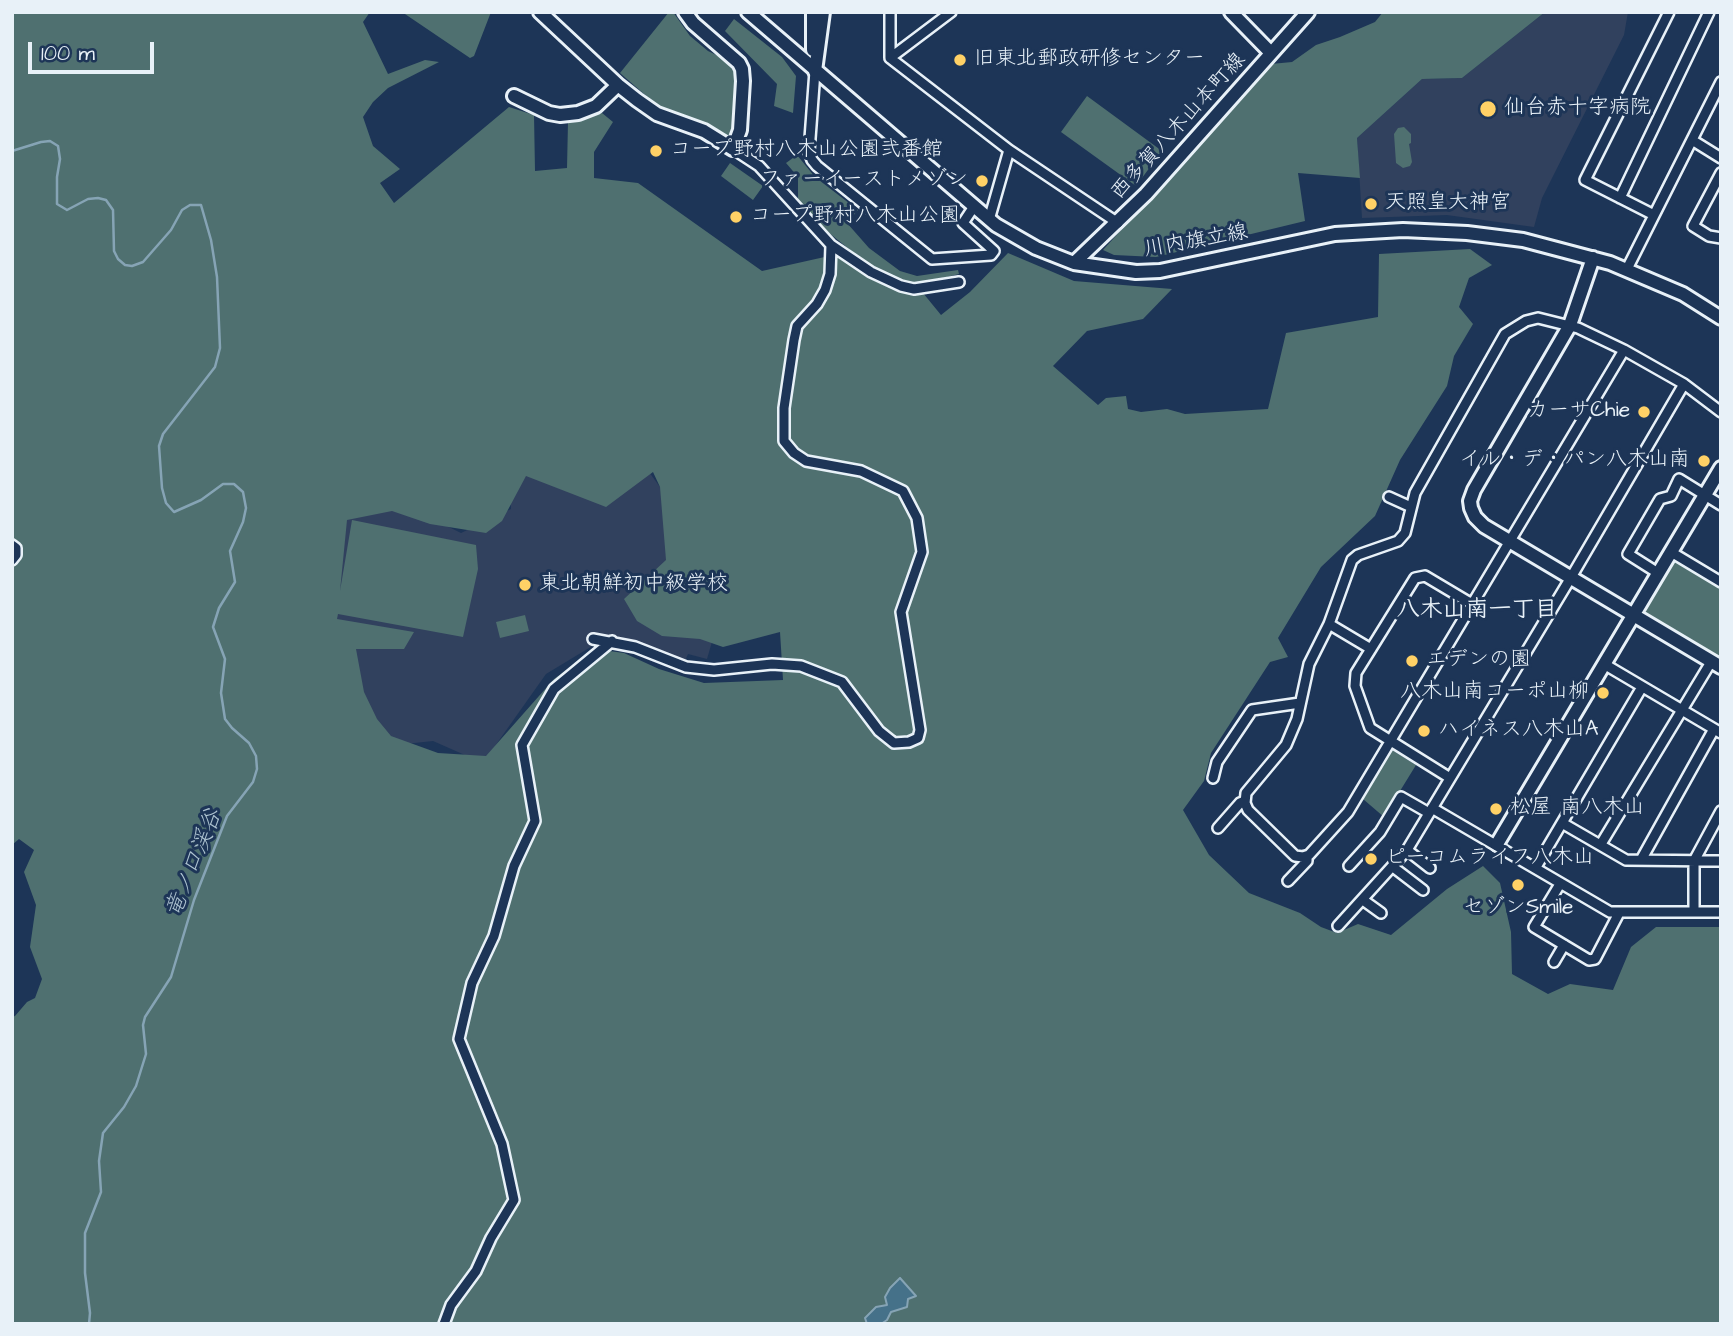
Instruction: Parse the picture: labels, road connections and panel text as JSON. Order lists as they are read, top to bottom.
{
  "streets": {
    "street": ["西多賀八木山本町線", "川内旗立線"]
  },
  "crossings": [
    ["西多賀八木山本町線", "川内旗立線"]
  ],
  "districts": ["八木山南一丁目"],
  "water": ["竜ノ口渓谷"],
  "places": [
    "旧東北郵政研修センター",
    "仙台赤十字病院",
    "コープ野村八木山公園弐番館",
    "ファーイーストメゾン",
    "天照皇大神宮",
    "コープ野村八木山公園",
    "カーサChie",
    "イル・デ・パン八木山南",
    "東北朝鮮初中級学校",
    "エデンの園",
    "八木山南コーポ山柳",
    "ハイネス八木山A",
    "松屋 南八木山",
    "ピーコムライフ八木山",
    "セゾンSmile"
  ],
  "scale_bar": "100 m"
}
